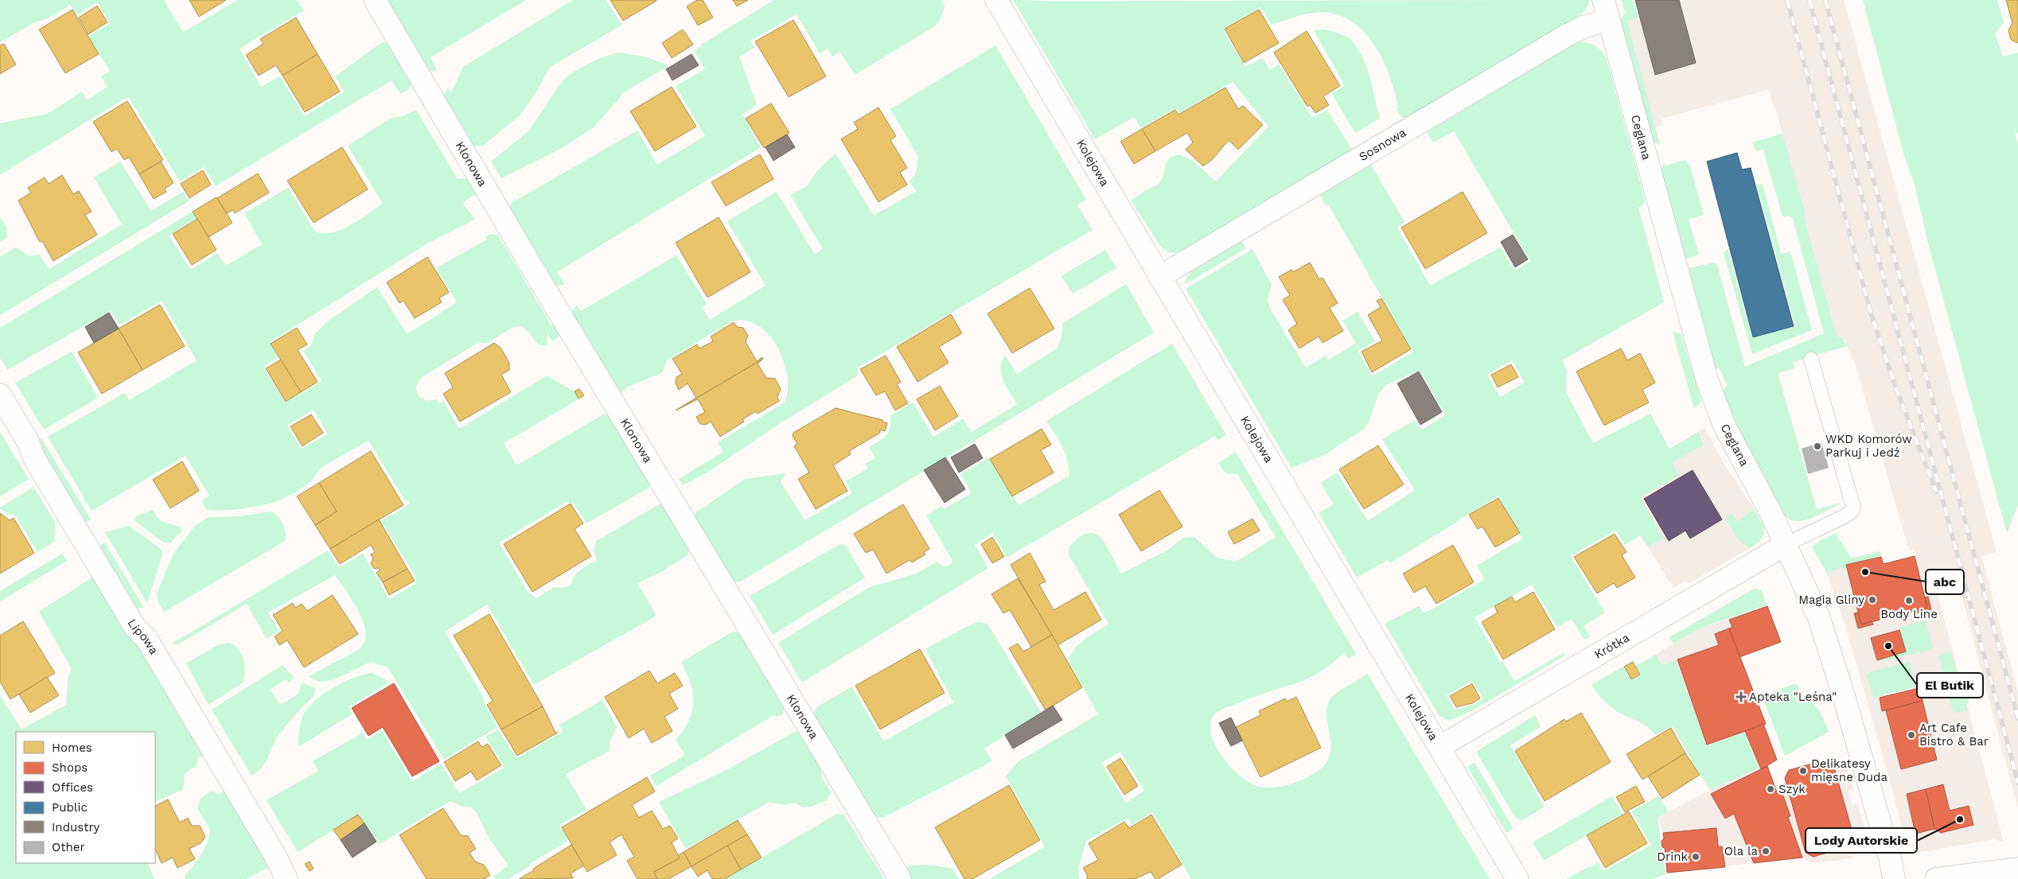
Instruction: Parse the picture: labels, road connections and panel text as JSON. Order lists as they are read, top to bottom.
{
  "streets": {
    "street": [
      "Ceglana",
      "Sosnowa",
      "Kolejowa",
      "Klonowa",
      "Lipowa",
      "Krótka"
    ]
  },
  "crossings": [
    ["Ceglana", "Sosnowa"],
    ["Ceglana", "Krótka"],
    ["Sosnowa", "Kolejowa"],
    ["Kolejowa", "Krótka"]
  ],
  "places": {
    "other": [
      "WKD Komorów Parkuj i Jedź",
      "abc",
      "Magia Gliny",
      "Body Line",
      "El Butik",
      "Art Cafe Bistro & Bar",
      "Delikatesy mięsne Duda",
      "Szyk",
      "Lody Autorskie",
      "Ola la",
      "Drink"
    ],
    "health": ["Apteka \"Leśna\""]
  },
  "legend": [
    "Homes",
    "Shops",
    "Offices",
    "Public",
    "Industry",
    "Other"
  ]
}
